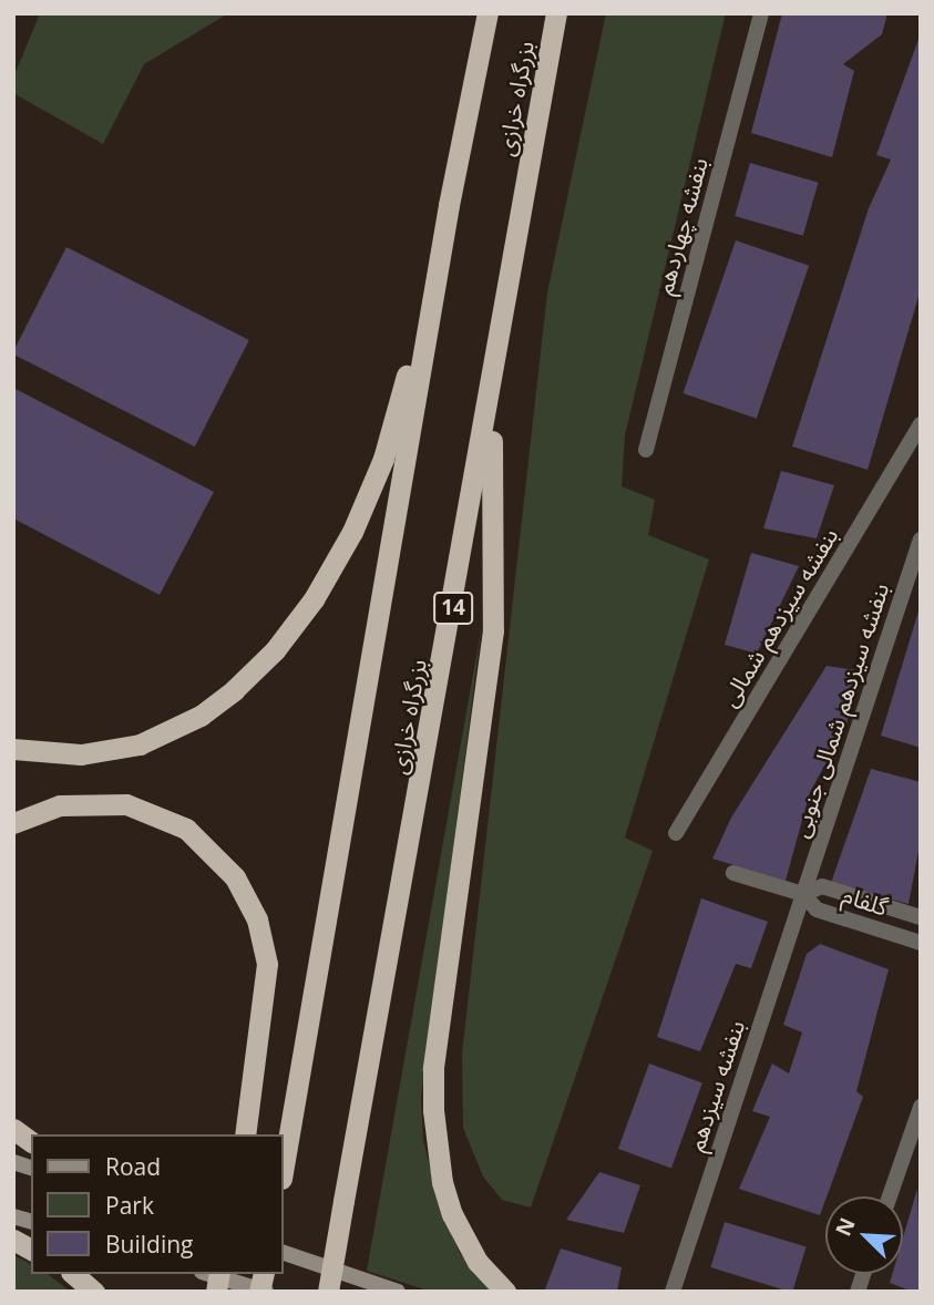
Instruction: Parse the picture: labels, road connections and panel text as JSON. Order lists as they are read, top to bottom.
{
  "streets": {
    "highway": ["بزرگراه خرازی", "14"],
    "street": [
      "بنفشه چهاردهم",
      "بنفشه سیزدهم شمالی",
      "بنفشه سیزدهم شمالی جنوبی",
      "گلفام",
      "بنفشه سیزدهم"
    ]
  },
  "crossings": [
    ["بنفشه سیزدهم شمالی جنوبی", "گلفام"],
    ["بنفشه سیزدهم شمالی جنوبی", "بنفشه سیزدهم"],
    ["گلفام", "بنفشه سیزدهم"]
  ],
  "legend": ["Road", "Park", "Building"],
  "north": "top left"
}
